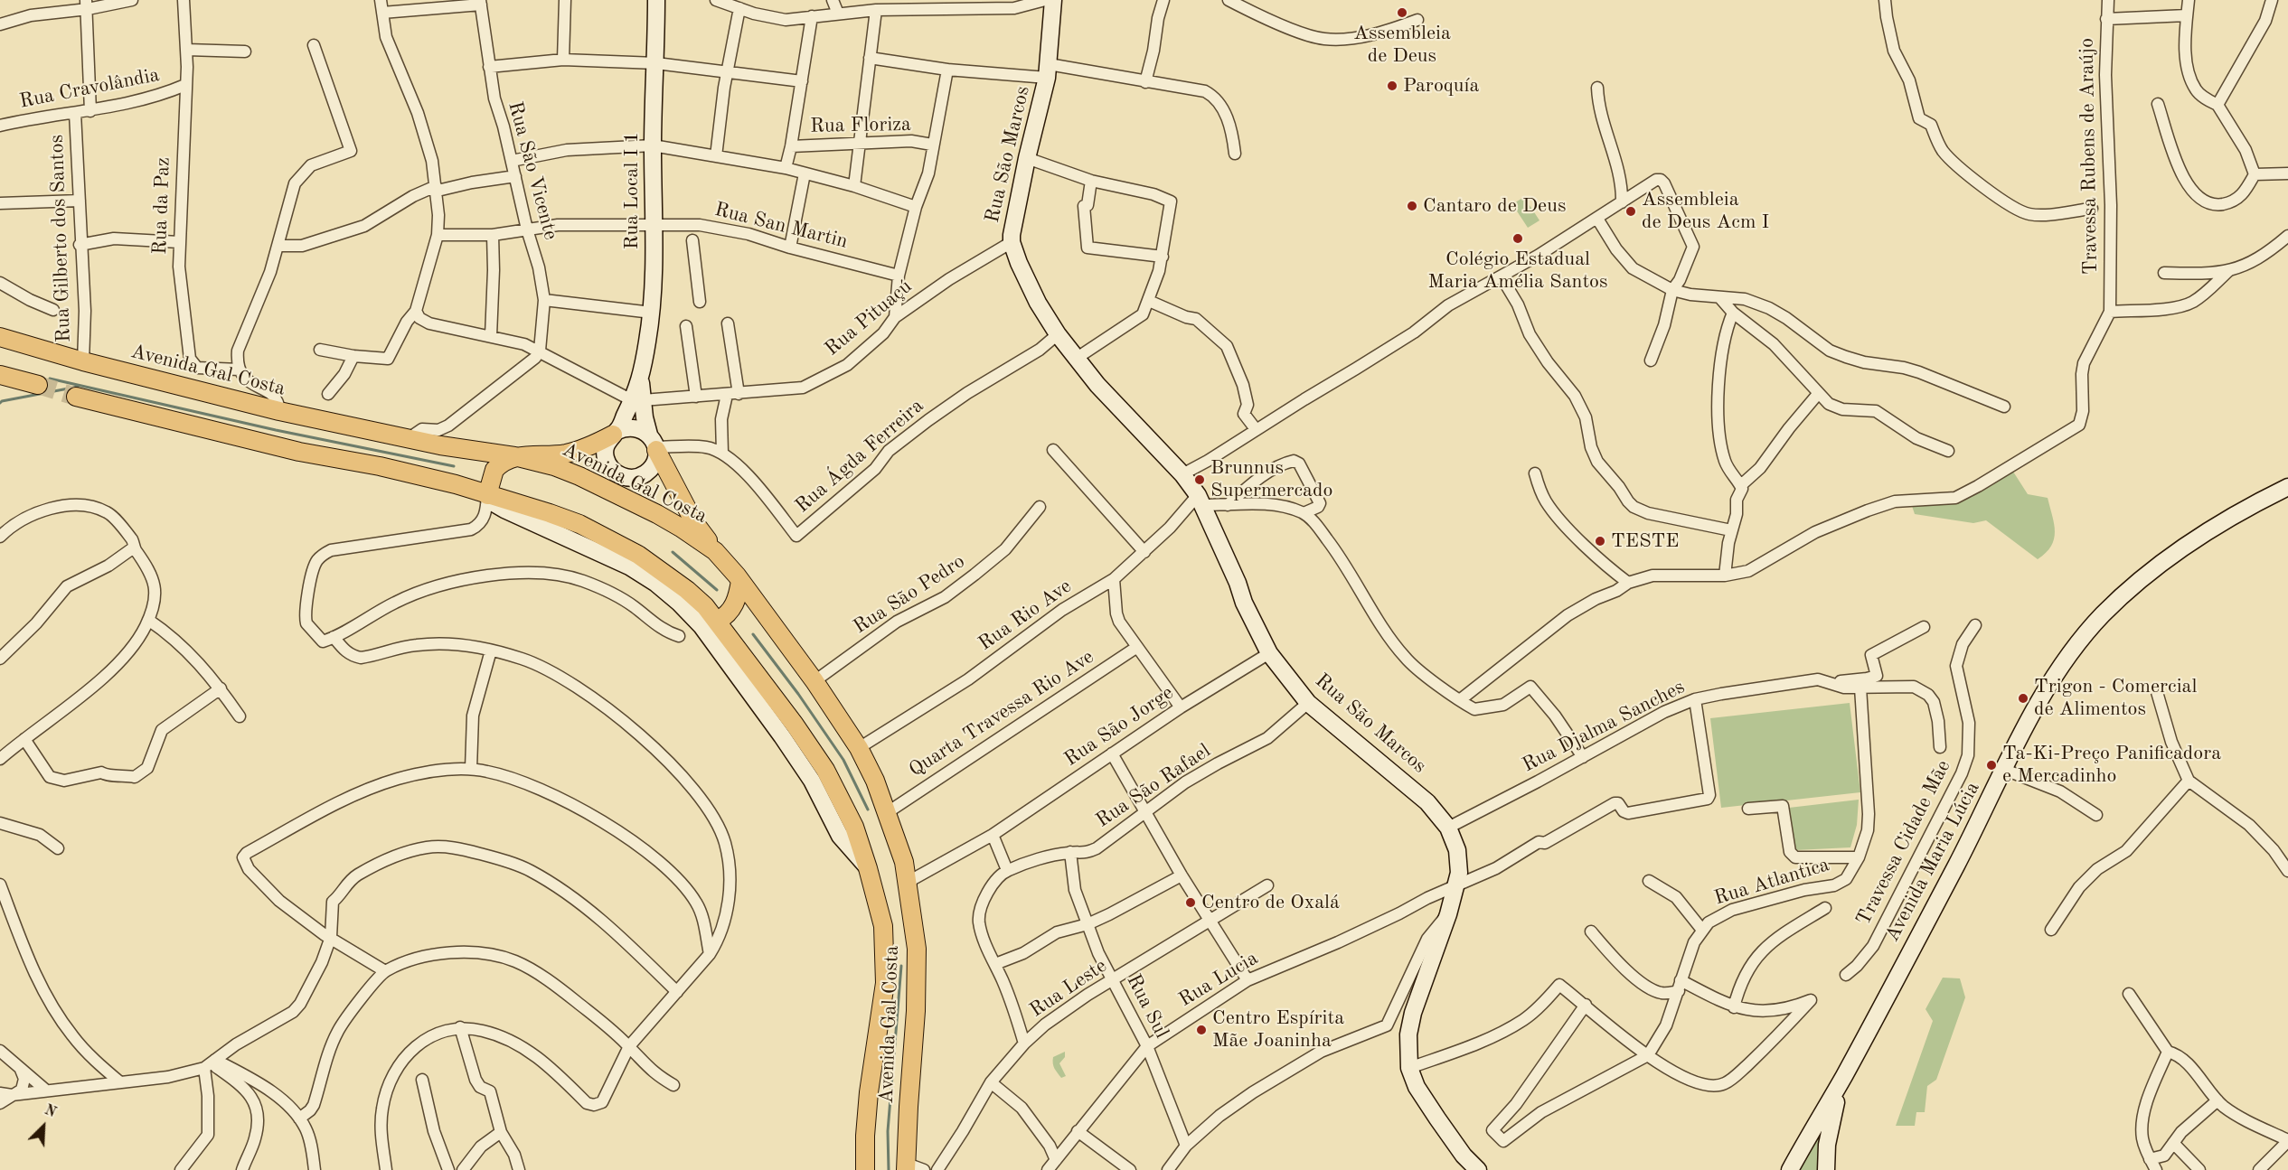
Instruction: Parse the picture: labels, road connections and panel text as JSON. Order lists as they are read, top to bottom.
{
  "streets": {
    "main road": [
      "Rua São Marcos",
      "Rua Local I 1",
      "Avenida Gal Costa",
      "Avenida Maria Lúcia"
    ],
    "street": [
      "Rua Cravolândia",
      "Rua Floriza",
      "Travessa Rubens de Araújo",
      "Rua São Vicente",
      "Rua da Paz",
      "Rua San Martin",
      "Rua Gilberto dos Santos",
      "Rua Pituaçú",
      "Rua Ágda Ferreira",
      "Rua São Pedro",
      "Rua Rio Ave",
      "Quarta Travessa Rio Ave",
      "Rua São Jorge",
      "Rua Djalma Sanches",
      "Rua São Rafael",
      "Travessa Cidade Mãe",
      "Rua Atlantica",
      "Rua Lucia",
      "Rua Leste",
      "Rua Sul"
    ]
  },
  "crossings": [
    ["Rua Cravolândia", "Rua da Paz"],
    ["Rua Cravolândia", "Rua Gilberto dos Santos"],
    ["Rua São Marcos", "Rua Pituaçú"],
    ["Rua São Marcos", "Rua Ágda Ferreira"],
    ["Rua São Marcos", "Rua Rio Ave"],
    ["Rua São Marcos", "Rua São Jorge"],
    ["Rua São Marcos", "Rua Djalma Sanches"],
    ["Rua São Marcos", "Rua São Rafael"],
    ["Rua São Marcos", "Rua Lucia"],
    ["Rua São Vicente", "Rua San Martin"],
    ["Rua Local I 1", "Rua San Martin"],
    ["Rua Local I 1", "Rua Pituaçú"],
    ["Rua Gilberto dos Santos", "Avenida Gal Costa"],
    ["Avenida Gal Costa", "Rua São Pedro"],
    ["Avenida Gal Costa", "Rua Rio Ave"],
    ["Avenida Gal Costa", "Quarta Travessa Rio Ave"],
    ["Avenida Gal Costa", "Rua São Jorge"],
    ["Rua Djalma Sanches", "Rua Atlantica"],
    ["Rua Djalma Sanches", "Rua Lucia"],
    ["Rua São Rafael", "Rua Sul"],
    ["Rua Lucia", "Rua Sul"],
    ["Rua Leste", "Rua Sul"]
  ],
  "places": [
    "Assembleia de Deus",
    "Paroquía",
    "Cantaro de Deus",
    "Assembleia de Deus Acm I",
    "Colégio Estadual Maria Amélia Santos",
    "Brunnus Supermercado",
    "TESTE",
    "Trigon - Comercial de Alimentos",
    "Ta-Ki-Preço Panificadora e Mercadinho",
    "Centro de Oxalá",
    "Centro Espírita Mãe Joaninha"
  ],
  "north": "top right"
}
